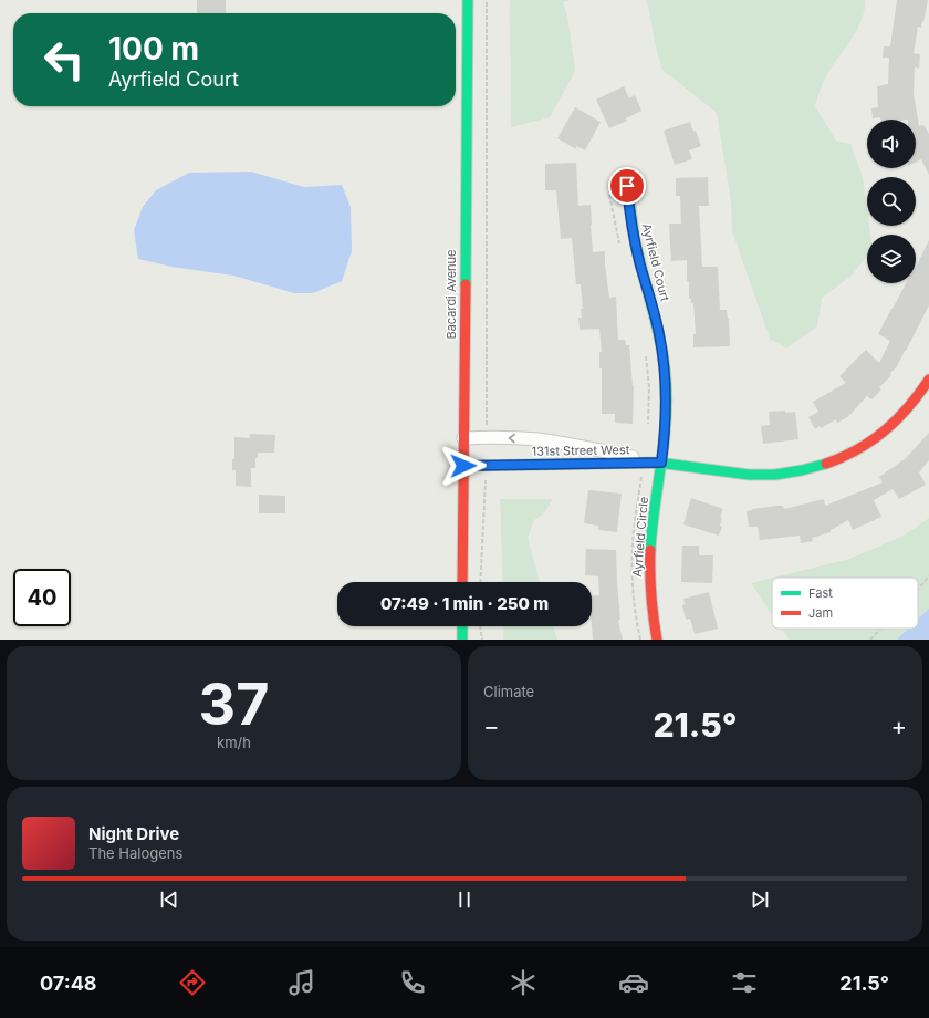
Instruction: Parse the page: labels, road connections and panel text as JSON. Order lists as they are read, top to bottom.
{
  "streets": {
    "street": [
      "Ayrfield Court",
      "Bacardi Avenue",
      "131st Street West",
      "Ayrfield Circle"
    ]
  },
  "crossings": [
    ["Ayrfield Court", "131st Street West"],
    ["Ayrfield Court", "Ayrfield Circle"],
    ["Bacardi Avenue", "131st Street West"],
    ["131st Street West", "Ayrfield Circle"]
  ],
  "legend": ["Fast", "Jam"],
  "page": {
    "turn": ["100 m", "Ayrfield Court"],
    "limit": "40",
    "trip": "07:49 · 1 min · 250 m",
    "tile": [
      ["37", "km/h"],
      "Climate"
    ],
    "heat": ["−", "21.5°", "+"],
    "song": ["Night Drive", "The Halogens"],
    "tabs": ["07:48", "21.5°"]
  }
}
